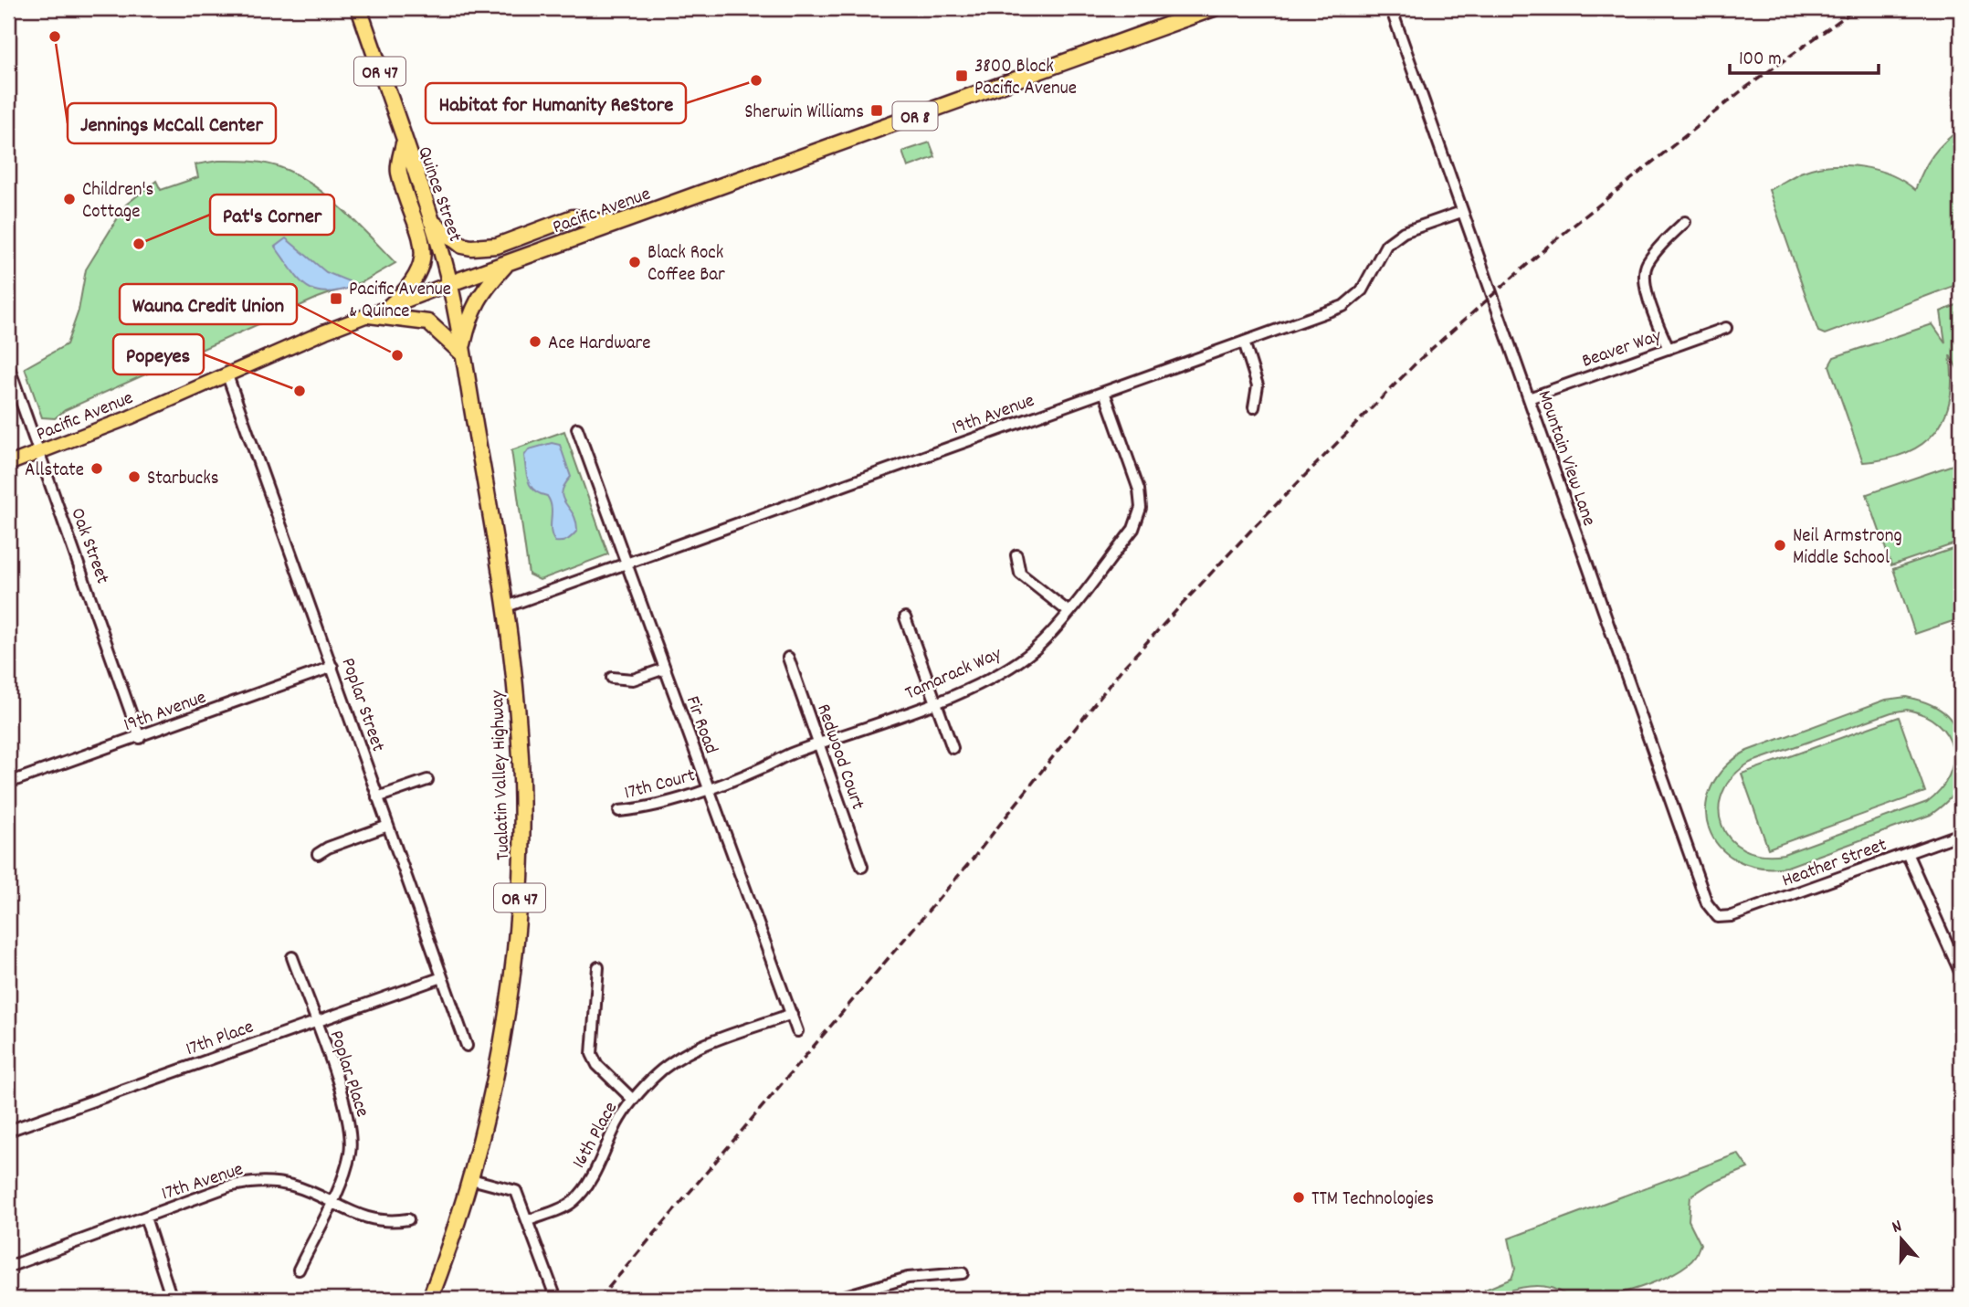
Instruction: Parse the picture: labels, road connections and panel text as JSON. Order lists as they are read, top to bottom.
{
  "streets": {
    "highway": [
      "OR 47",
      "OR 8",
      "Quince Street",
      "Pacific Avenue",
      "Tualatin Valley Highway"
    ],
    "street": [
      "Beaver Way",
      "19th Avenue",
      "Mountain View Lane",
      "Oak Street",
      "Tamarack Way",
      "Poplar Street",
      "Fir Road",
      "Redwood Court",
      "17th Court",
      "Heather Street",
      "17th Place",
      "Poplar Place",
      "16th Place",
      "17th Avenue"
    ]
  },
  "crossings": [
    ["Quince Street", "Pacific Avenue"],
    ["Quince Street", "Tualatin Valley Highway"],
    ["Pacific Avenue", "Oak Street"],
    ["Pacific Avenue", "Poplar Street"],
    ["Pacific Avenue", "Tualatin Valley Highway"],
    ["Beaver Way", "Mountain View Lane"],
    ["19th Avenue", "Mountain View Lane"],
    ["19th Avenue", "Oak Street"],
    ["19th Avenue", "Tamarack Way"],
    ["19th Avenue", "Poplar Street"],
    ["19th Avenue", "Fir Road"],
    ["19th Avenue", "Tualatin Valley Highway"],
    ["Mountain View Lane", "Heather Street"],
    ["Tamarack Way", "Fir Road"],
    ["Tamarack Way", "Redwood Court"],
    ["Tamarack Way", "17th Court"],
    ["Poplar Street", "17th Place"],
    ["Fir Road", "17th Court"],
    ["Fir Road", "16th Place"],
    ["17th Place", "Poplar Place"],
    ["Poplar Place", "17th Avenue"]
  ],
  "places": {
    "other": [
      "Jennings McCall Center",
      "Habitat for Humanity ReStore",
      "Children's Cottage",
      "Pat's Corner",
      "Black Rock Coffee Bar",
      "Ace Hardware",
      "Wauna Credit Union",
      "Popeyes",
      "Allstate",
      "Starbucks",
      "Neil Armstrong Middle School",
      "TTM Technologies"
    ],
    "transit": ["3800 Block Pacific Avenue", "Sherwin Williams", "Pacific Avenue & Quince"]
  },
  "scale_bar": "100 m",
  "north": "top"
}
